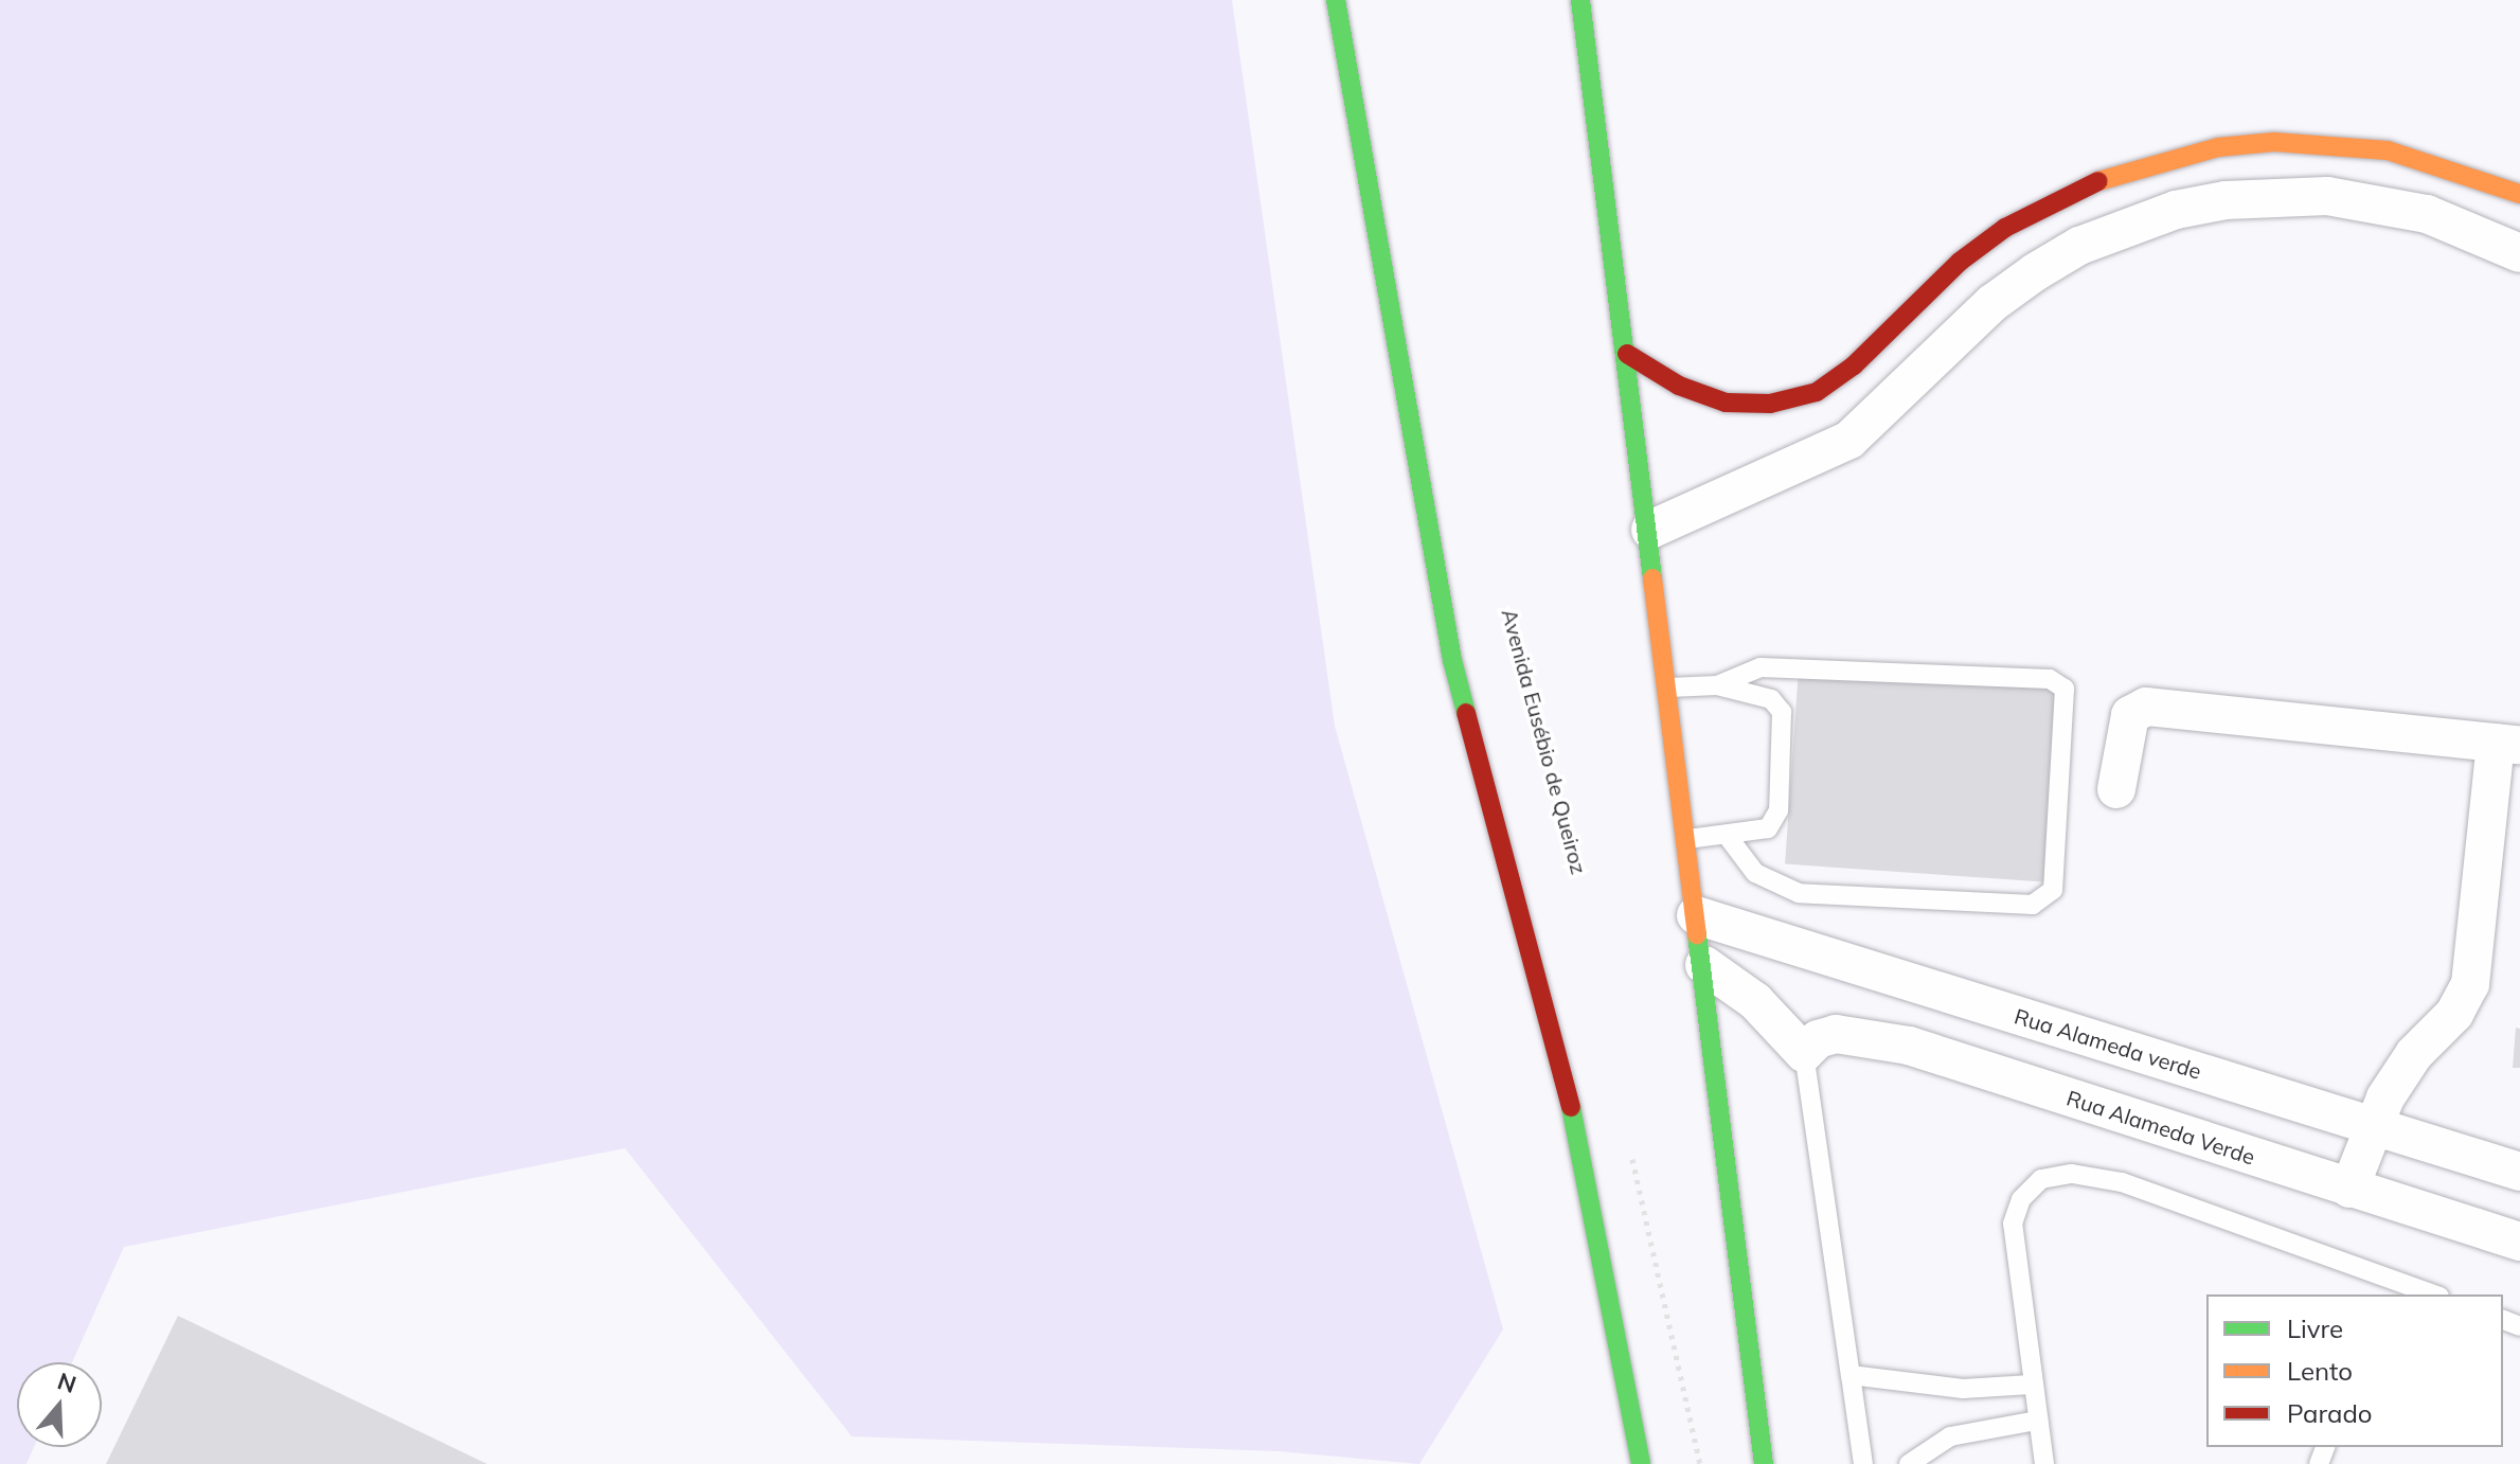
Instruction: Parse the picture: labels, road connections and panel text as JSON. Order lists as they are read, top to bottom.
{
  "streets": {
    "street": ["Rua Alameda verde", "Rua Alameda Verde"]
  },
  "legend": ["Livre", "Lento", "Parado"],
  "north": "top"
}
